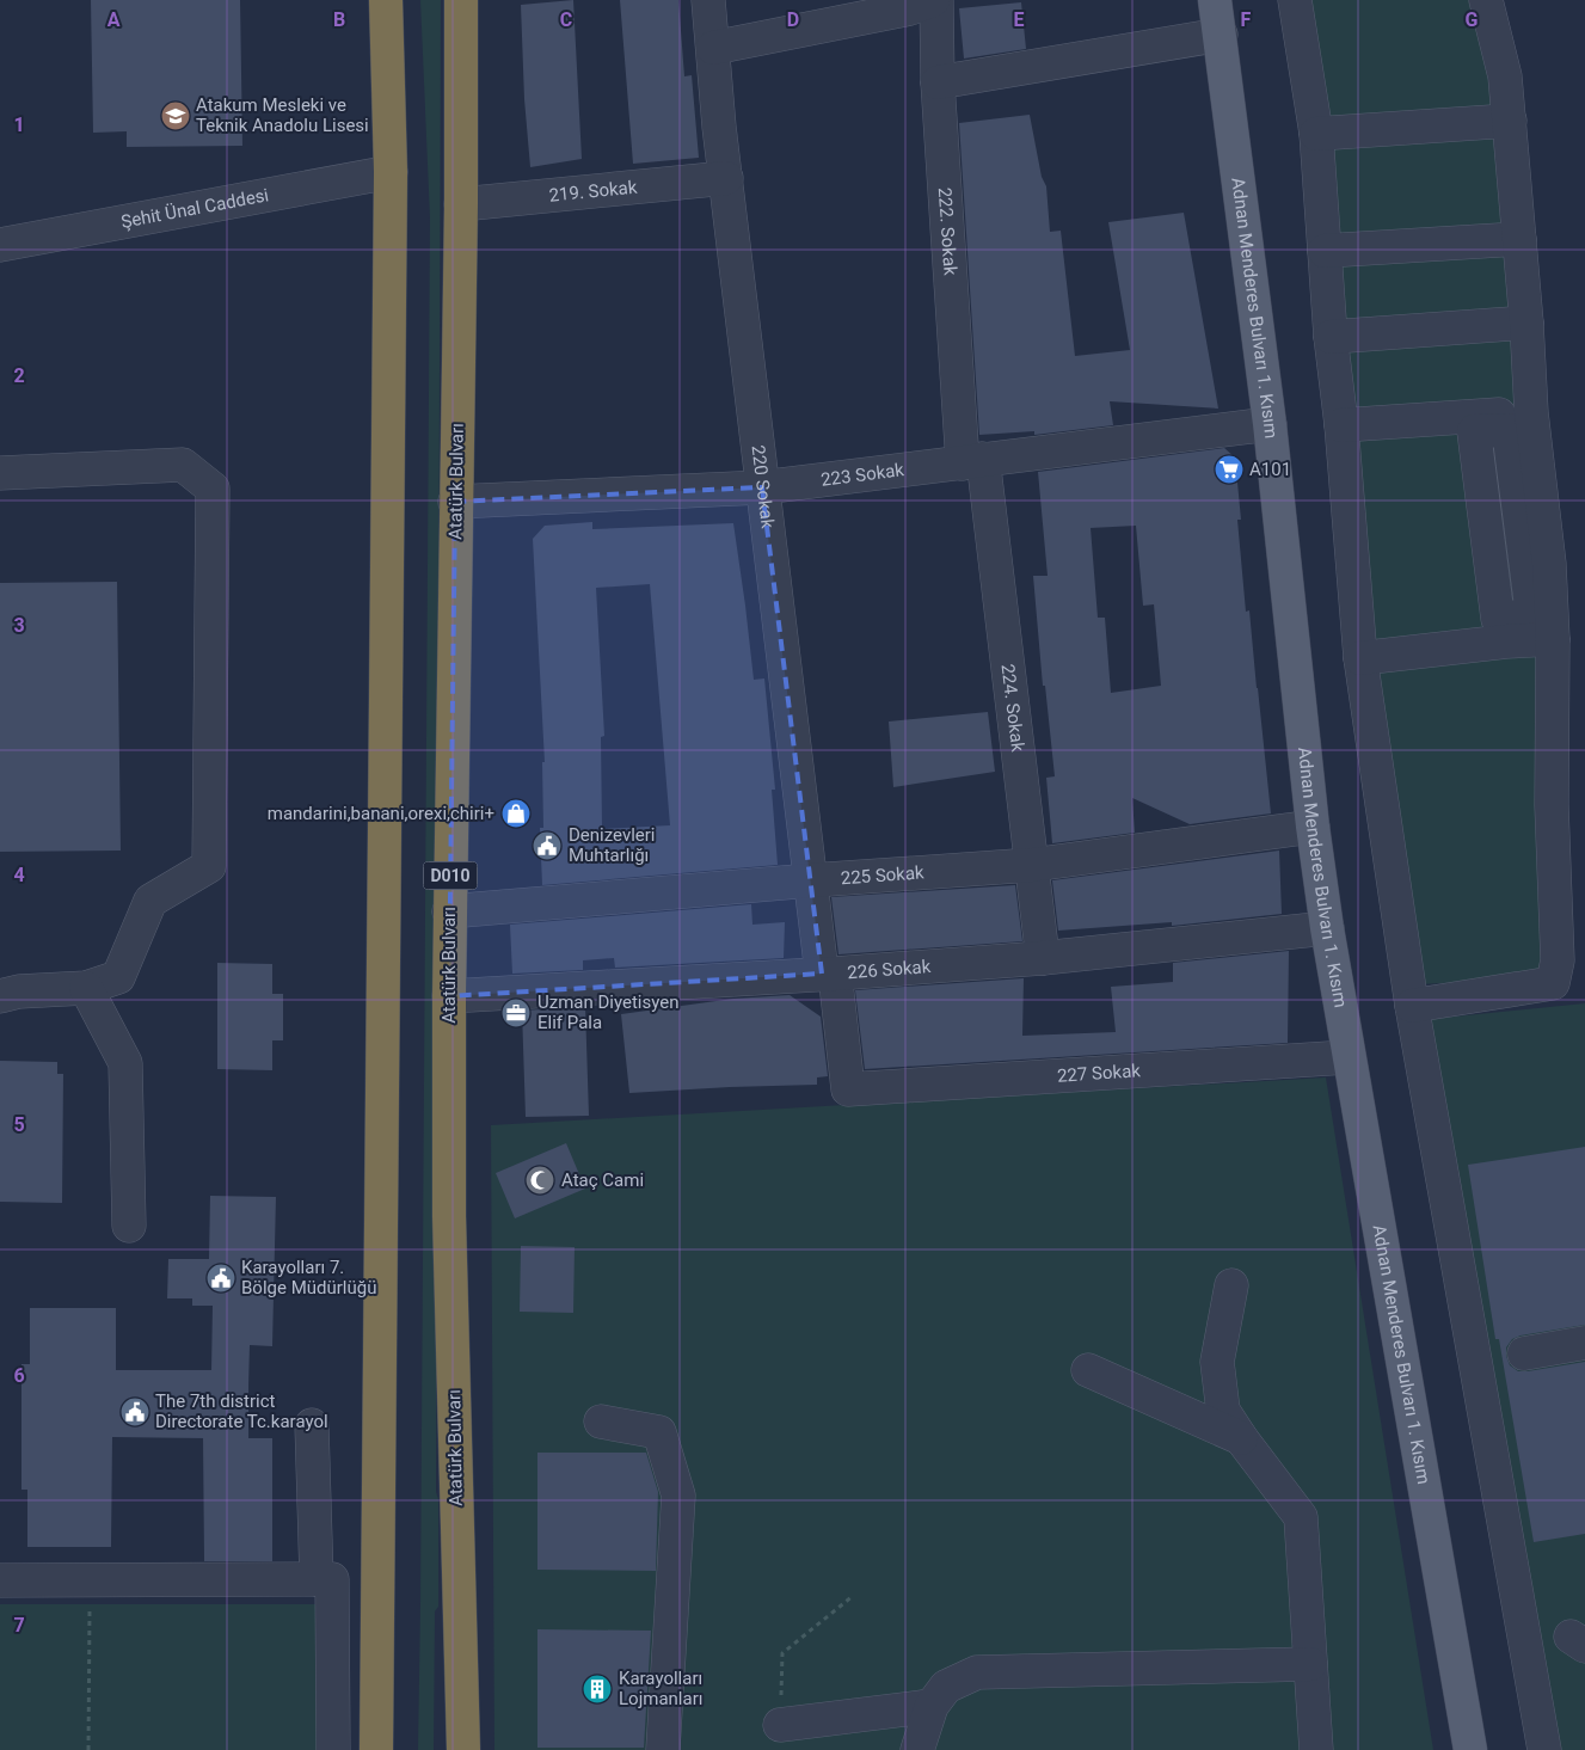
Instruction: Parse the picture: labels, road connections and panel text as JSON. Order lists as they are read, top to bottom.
{
  "streets": {
    "highway": ["Atatürk Bulvarı", "D010"],
    "main road": ["Adnan Menderes Bulvarı 1. Kısım"],
    "street": [
      "219. Sokak",
      "Şehit Ünal Caddesi",
      "222. Sokak",
      "223 Sokak",
      "220 Sokak",
      "224. Sokak",
      "225 Sokak",
      "226 Sokak",
      "227 Sokak"
    ]
  },
  "crossings": [
    ["219. Sokak", "Atatürk Bulvarı"],
    ["219. Sokak", "220 Sokak"],
    ["222. Sokak", "223 Sokak"],
    ["222. Sokak", "224. Sokak"],
    ["Adnan Menderes Bulvarı 1. Kısım", "223 Sokak"],
    ["Adnan Menderes Bulvarı 1. Kısım", "225 Sokak"],
    ["Adnan Menderes Bulvarı 1. Kısım", "226 Sokak"],
    ["Adnan Menderes Bulvarı 1. Kısım", "227 Sokak"],
    ["223 Sokak", "Atatürk Bulvarı"],
    ["223 Sokak", "220 Sokak"],
    ["223 Sokak", "224. Sokak"],
    ["Atatürk Bulvarı", "225 Sokak"],
    ["Atatürk Bulvarı", "226 Sokak"],
    ["220 Sokak", "225 Sokak"],
    ["220 Sokak", "226 Sokak"],
    ["220 Sokak", "227 Sokak"],
    ["224. Sokak", "225 Sokak"],
    ["224. Sokak", "226 Sokak"]
  ],
  "places": {
    "school or university": ["Atakum Mesleki ve Teknik Anadolu Lisesi"],
    "supermarket": ["A101"],
    "shop": ["mandarini,banani,orexi,chiri+"],
    "public building": ["Denizevleri Muhtarlığı", "Karayolları 7. Bölge Müdürlüğü", "The 7th district Directorate Tc.karayol"],
    "office": ["Uzman Diyetisyen Elif Pala"],
    "mosque": ["Ataç Cami"],
    "building": ["Karayolları Lojmanları"]
  },
  "grid": {
    "columns": [
      "A",
      "B",
      "C",
      "D",
      "E",
      "F",
      "G"
    ],
    "rows": [
      "1",
      "2",
      "3",
      "4",
      "5",
      "6",
      "7"
    ]
  }
}
